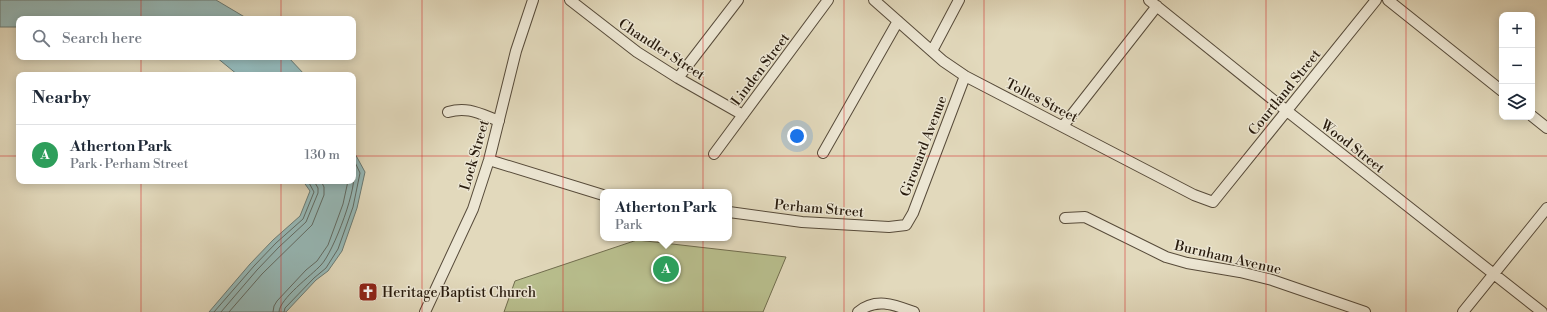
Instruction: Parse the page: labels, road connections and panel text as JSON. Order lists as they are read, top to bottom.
{
  "streets": {
    "street": [
      "Chandler Street",
      "Linden Street",
      "Courtland Street",
      "Tolles Street",
      "Girouard Avenue",
      "Wood Street",
      "Lock Street",
      "Perham Street",
      "Burnham Avenue"
    ]
  },
  "crossings": [
    ["Chandler Street", "Linden Street"],
    ["Courtland Street", "Tolles Street"],
    ["Courtland Street", "Wood Street"],
    ["Tolles Street", "Girouard Avenue"],
    ["Girouard Avenue", "Perham Street"]
  ],
  "places": {
    "church": ["Heritage Baptist Church"]
  },
  "page": {
    "map_buttons": ["+", "−"],
    "search": "Search here",
    "heading": "Nearby",
    "list": [
      {
        "mark": "A",
        "name": "Atherton Park",
        "note": "Park · Perham Street",
        "value": "130 m"
      }
    ],
    "popup": ["Atherton Park", "Park"],
    "pins": "A"
  }
}
